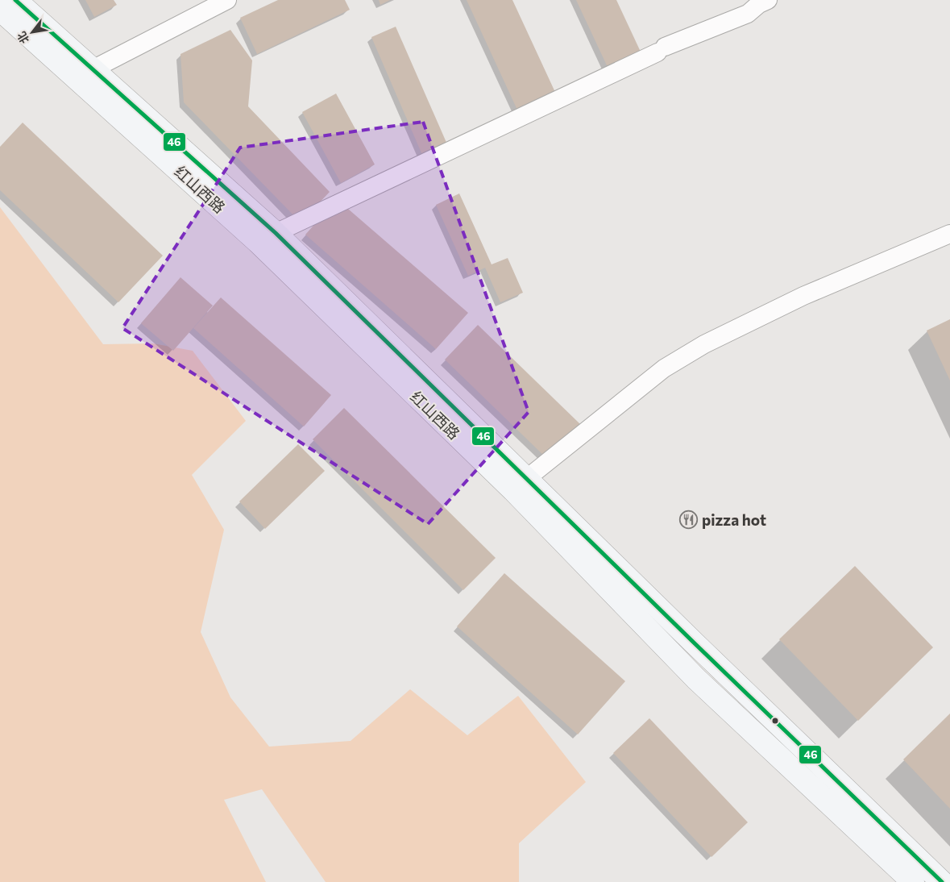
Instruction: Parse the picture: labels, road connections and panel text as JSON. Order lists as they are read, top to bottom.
{
  "streets": {
    "main road": ["红山西路"]
  },
  "places": {
    "restaurant": ["pizza hot"]
  },
  "lines": ["transit line 46"],
  "north": "bottom left"
}
